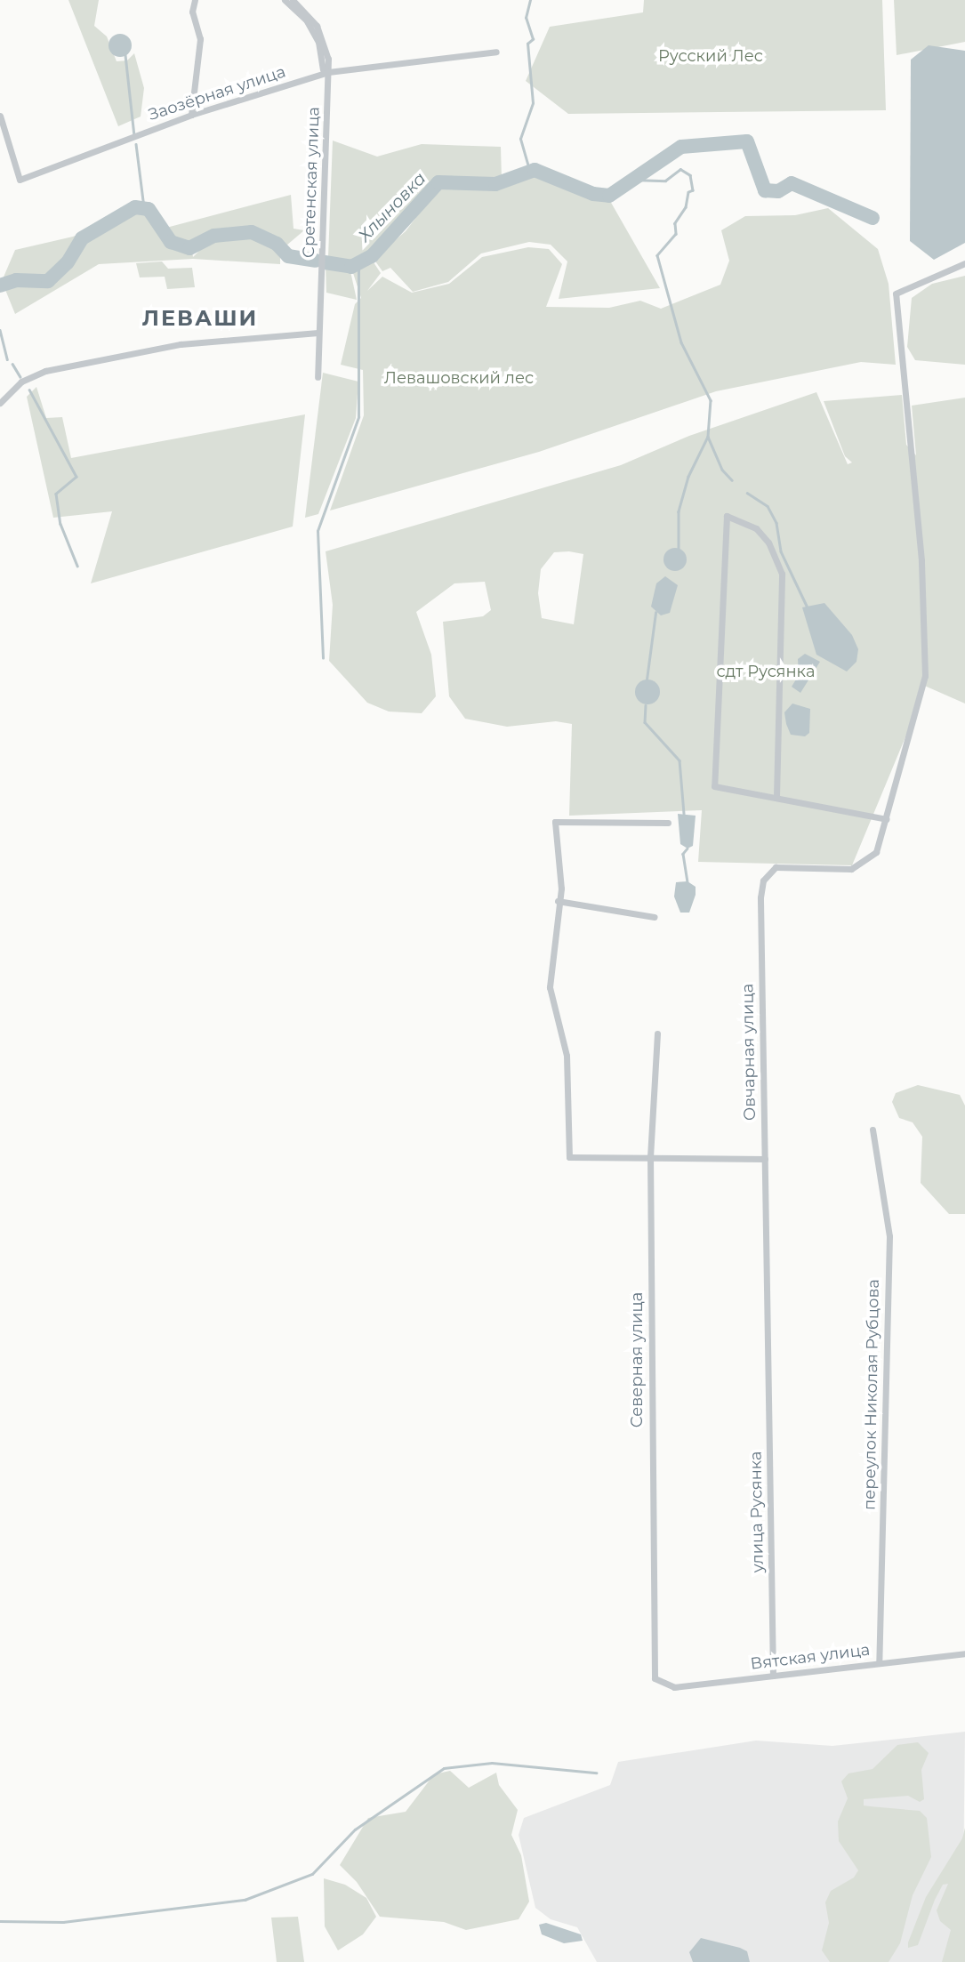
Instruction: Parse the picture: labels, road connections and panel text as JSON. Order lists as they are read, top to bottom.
{
  "streets": {
    "street": [
      "Заозёрная улица",
      "Сретенская улица",
      "Овчарная улица",
      "Северная улица",
      "переулок Николая Рубцова",
      "улица Русянка",
      "Вятская улица"
    ]
  },
  "crossings": [
    ["Заозёрная улица", "Сретенская улица"],
    ["Овчарная улица", "улица Русянка"],
    ["Северная улица", "Вятская улица"],
    ["переулок Николая Рубцова", "Вятская улица"],
    ["улица Русянка", "Вятская улица"]
  ],
  "districts": ["ЛЕВАШИ"],
  "water": ["Хлыновка"],
  "parks": ["Русский Лес", "Левашовский лес", "сдт Русянка"]
}
